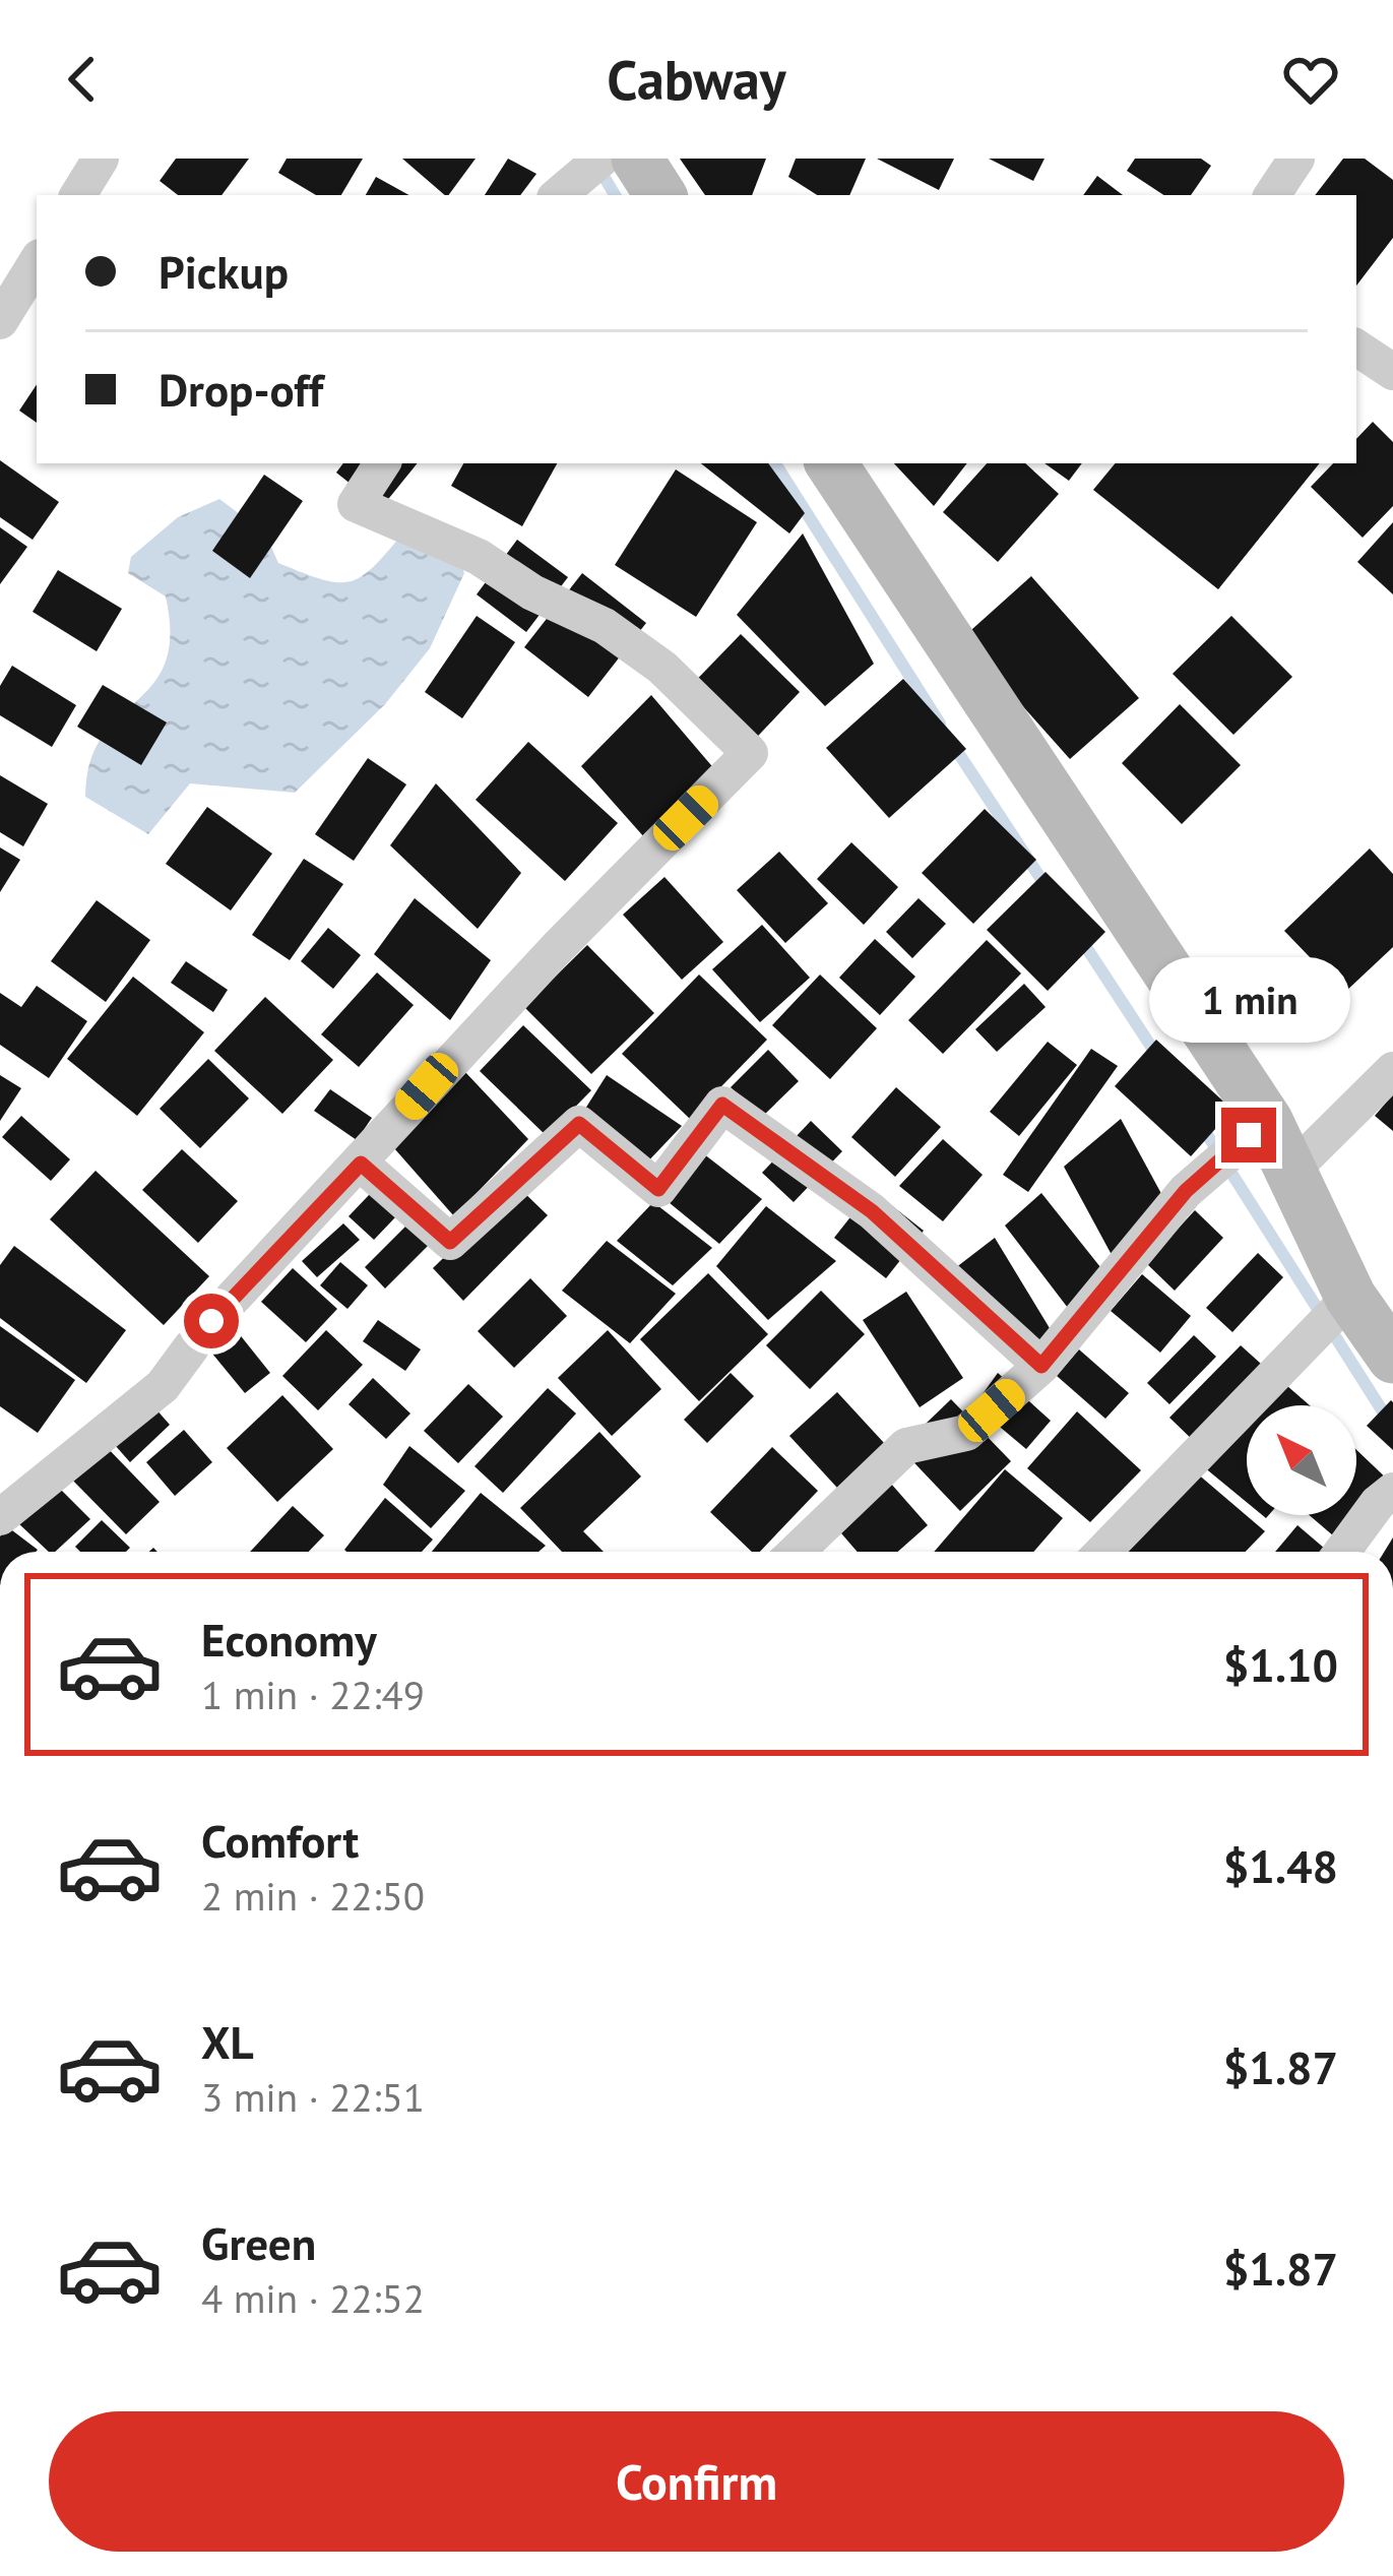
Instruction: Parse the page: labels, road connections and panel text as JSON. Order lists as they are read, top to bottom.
{
  "north": "top left",
  "page": {
    "header": "Cabway",
    "banner": ["Pickup", "Drop-off"],
    "bubble": "1 min",
    "list": [
      {
        "name": "Economy",
        "note": "1 min · 22:49",
        "value": "$1.10"
      },
      {
        "name": "Comfort",
        "note": "2 min · 22:50",
        "value": "$1.48"
      },
      {
        "name": "XL",
        "note": "3 min · 22:51",
        "value": "$1.87"
      },
      {
        "name": "Green",
        "note": "4 min · 22:52",
        "value": "$1.87"
      }
    ],
    "buttons": "Confirm"
  }
}
